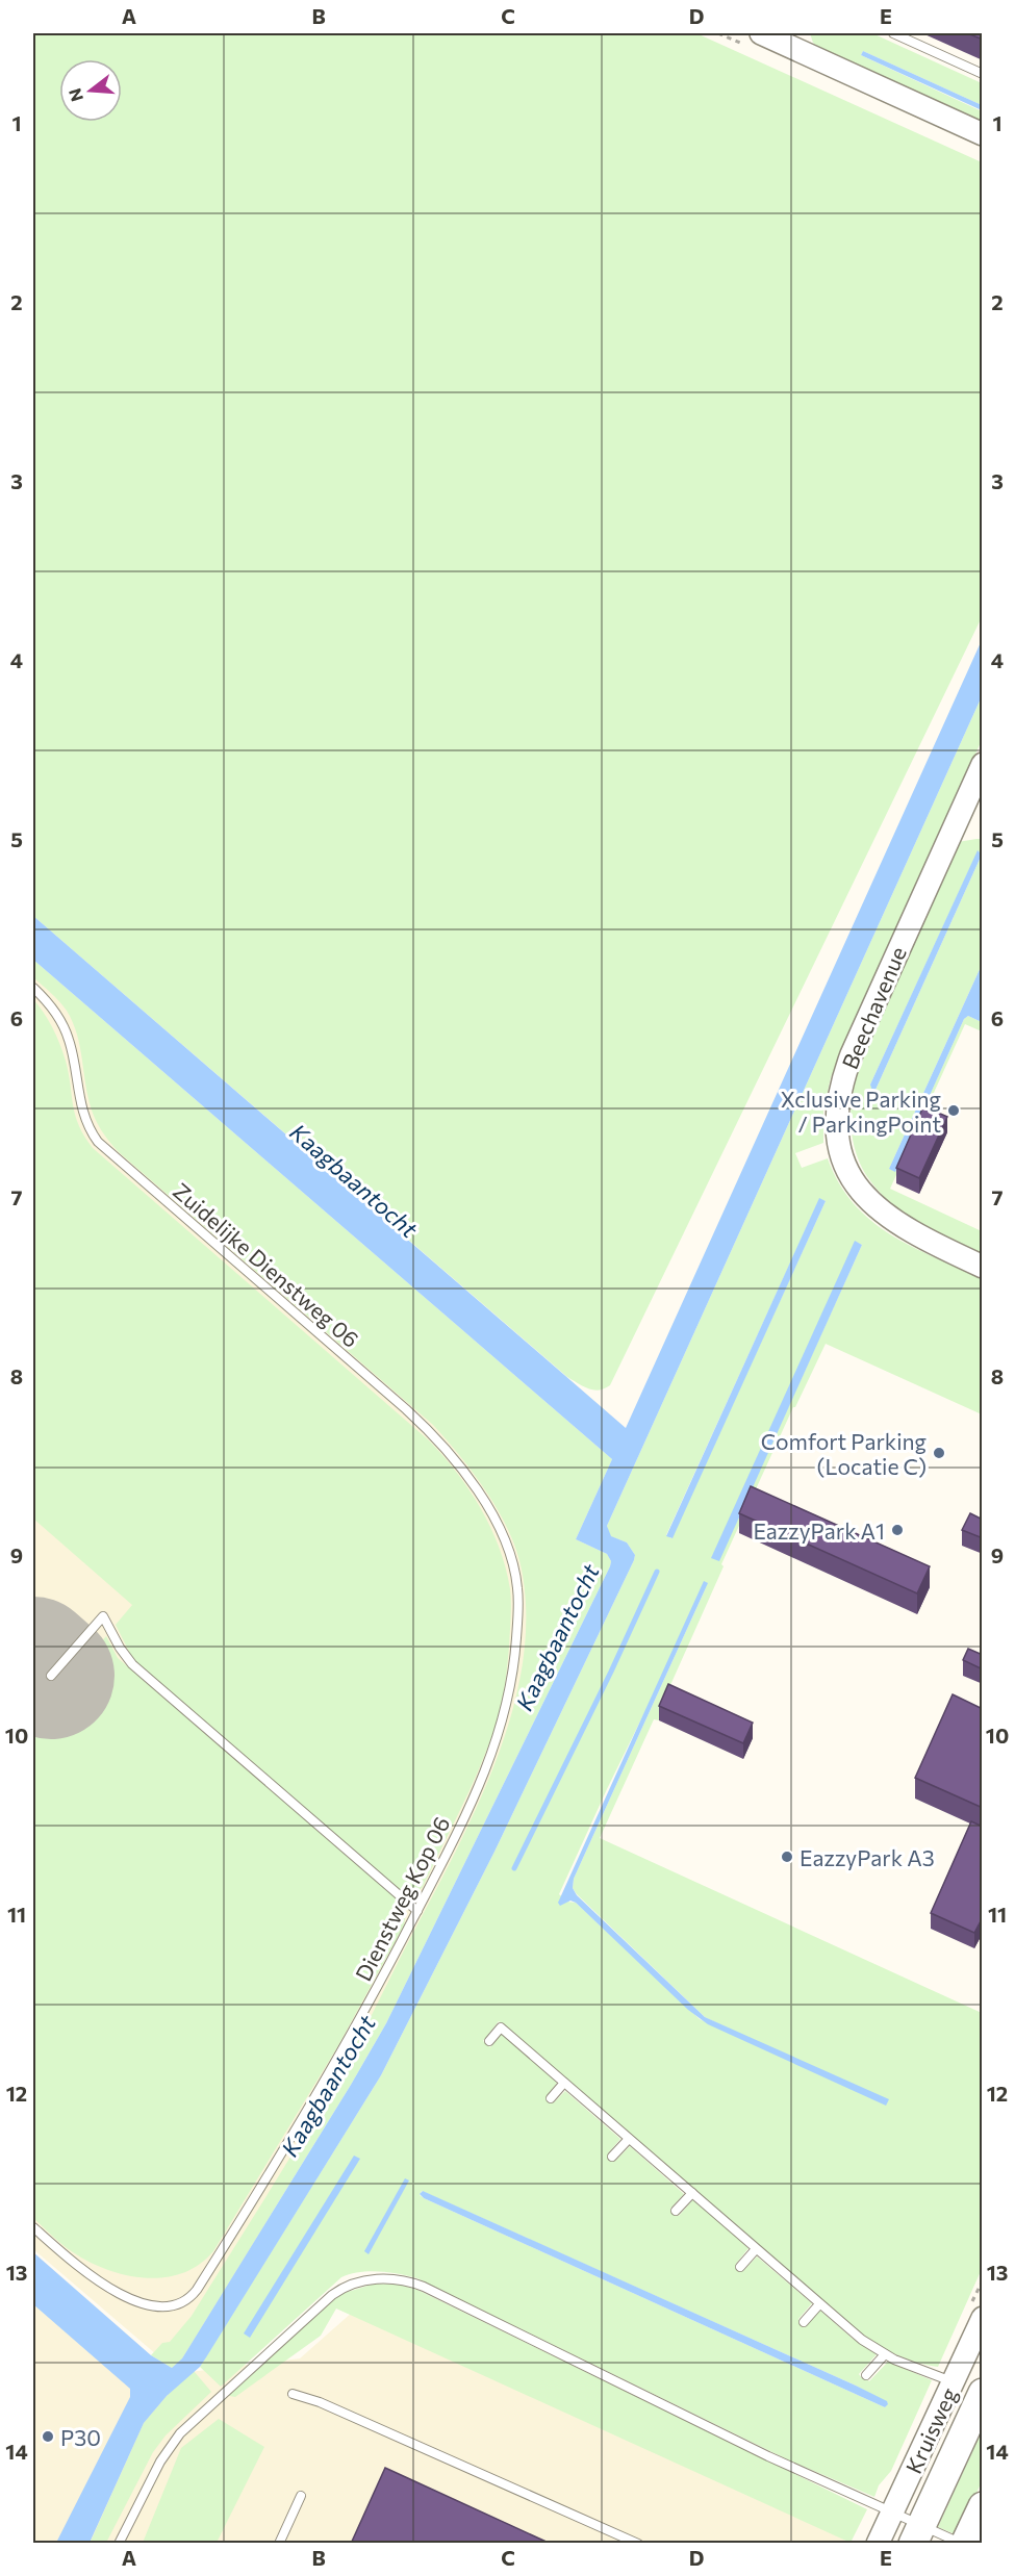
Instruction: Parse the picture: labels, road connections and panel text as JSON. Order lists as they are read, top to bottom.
{
  "streets": {
    "highway": ["Kruisweg"],
    "street": ["Beechavenue"],
    "lane": ["Zuidelijke Dienstweg 06", "Dienstweg Kop 06"]
  },
  "crossings": [
    ["Zuidelijke Dienstweg 06", "Dienstweg Kop 06"]
  ],
  "water": ["Kaagbaantocht"],
  "places": [
    "Xclusive Parking / ParkingPoint",
    "Comfort Parking (Locatie C)",
    "EazzyPark A1",
    "EazzyPark A3",
    "P30"
  ],
  "north": "left",
  "grid": {
    "columns": [
      "A",
      "B",
      "C",
      "D",
      "E"
    ],
    "rows": [
      "1",
      "2",
      "3",
      "4",
      "5",
      "6",
      "7",
      "8",
      "9",
      "10",
      "11",
      "12",
      "13",
      "14"
    ]
  }
}
